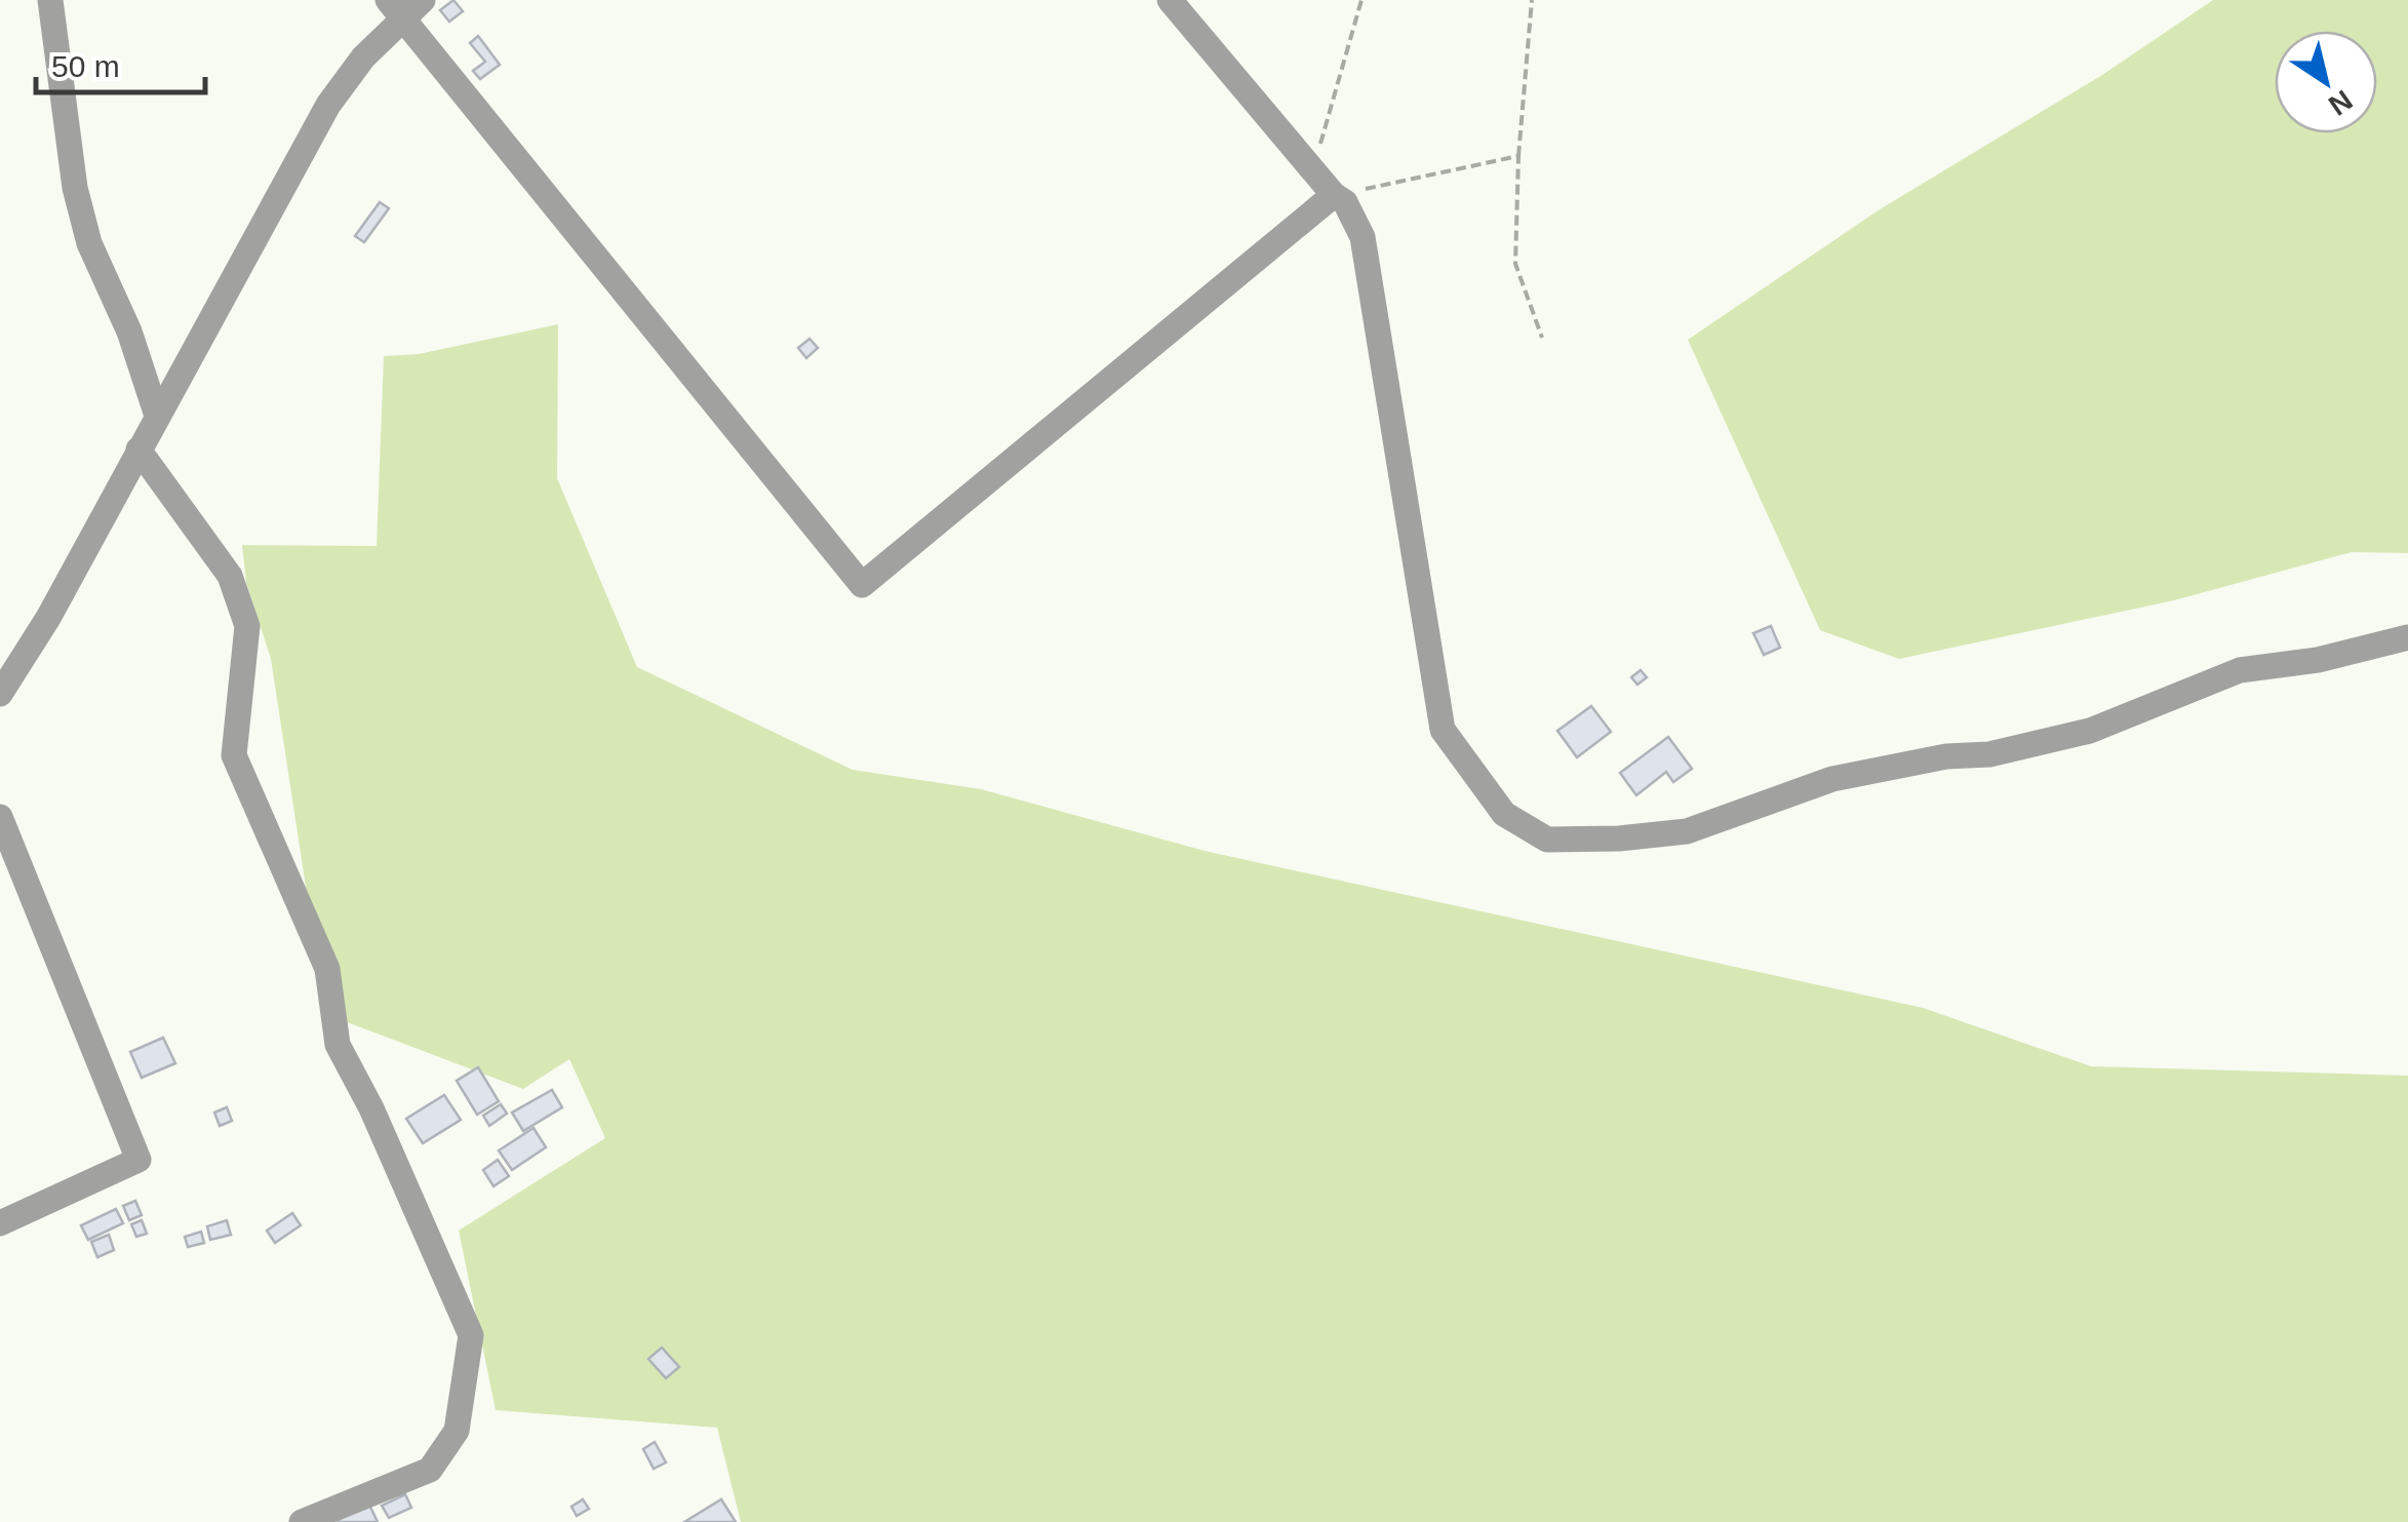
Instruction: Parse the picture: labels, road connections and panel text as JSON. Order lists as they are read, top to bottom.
{
  "scale_bar": "50 m",
  "north": "bottom right"
}
